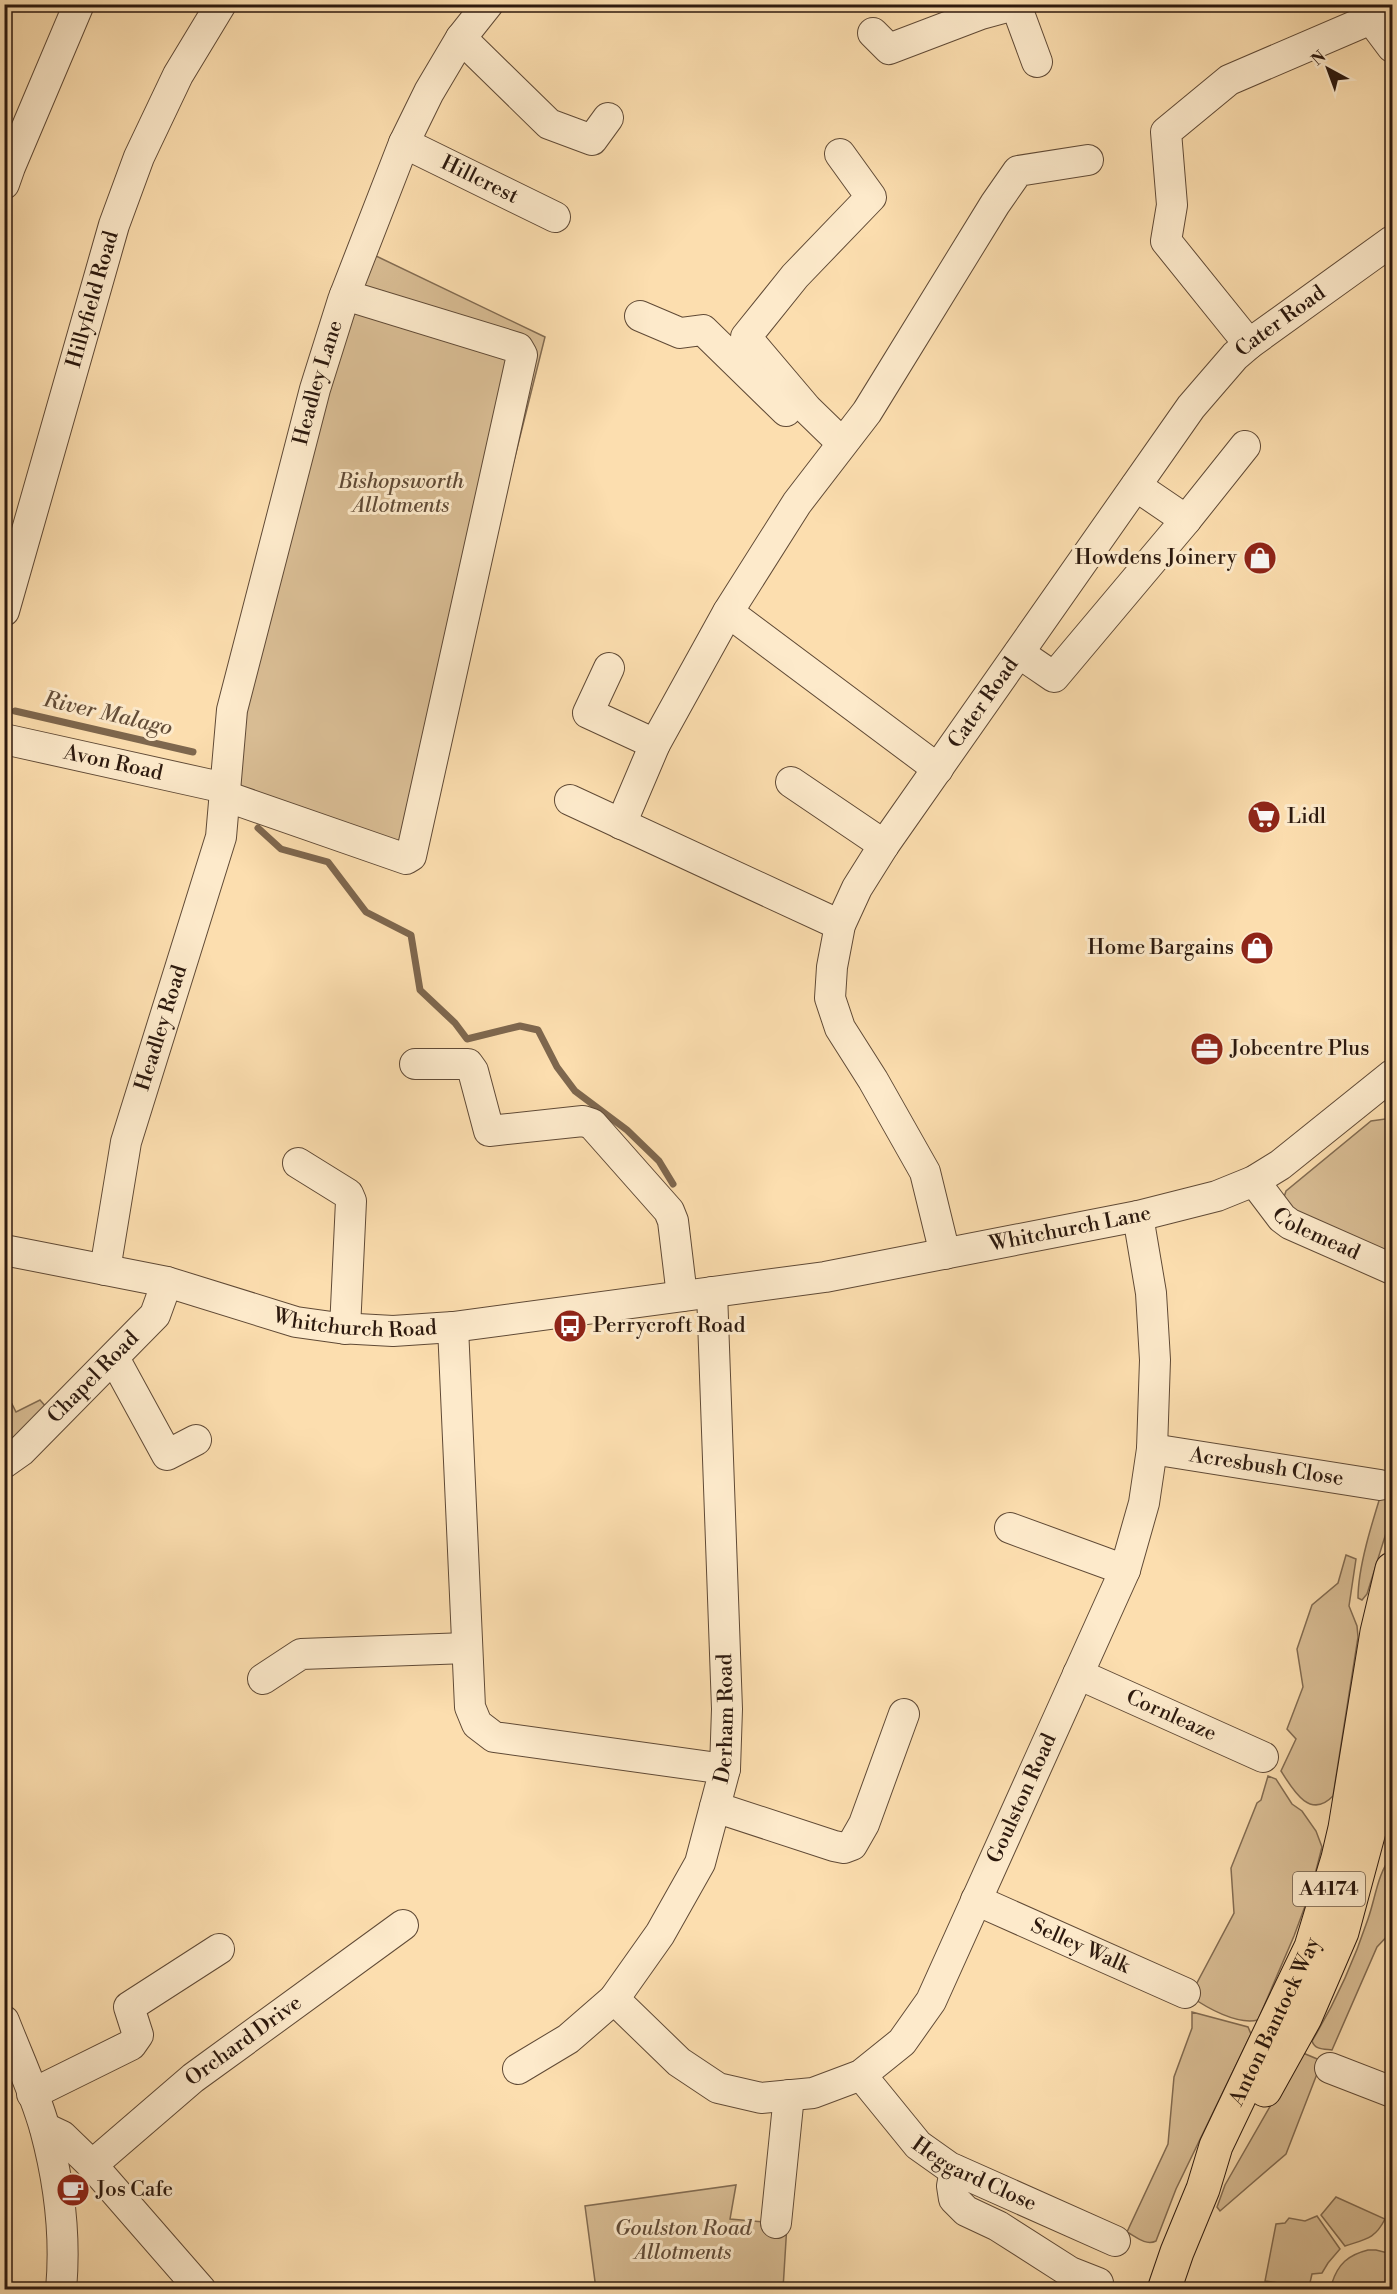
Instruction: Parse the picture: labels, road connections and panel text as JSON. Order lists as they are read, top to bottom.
{
  "streets": {
    "highway": ["A4174", "Anton Bantock Way"],
    "street": [
      "Hillcrest",
      "Hillyfield Road",
      "Cater Road",
      "Headley Lane",
      "Avon Road",
      "Headley Road",
      "Whitchurch Lane",
      "Colemead",
      "Whitchurch Road",
      "Chapel Road",
      "Acresbush Close",
      "Cornleaze",
      "Derham Road",
      "Goulston Road",
      "Selley Walk",
      "Orchard Drive",
      "Heggard Close"
    ]
  },
  "crossings": [
    ["Hillcrest", "Headley Lane"],
    ["Cater Road", "Whitchurch Lane"],
    ["Headley Lane", "Avon Road"],
    ["Headley Lane", "Headley Road"],
    ["Avon Road", "Headley Road"],
    ["Headley Road", "Whitchurch Road"],
    ["Whitchurch Lane", "Colemead"],
    ["Whitchurch Lane", "Whitchurch Road"],
    ["Whitchurch Lane", "Derham Road"],
    ["Whitchurch Lane", "Goulston Road"],
    ["Whitchurch Road", "Chapel Road"],
    ["Whitchurch Road", "Derham Road"],
    ["Acresbush Close", "Goulston Road"],
    ["Cornleaze", "Goulston Road"],
    ["Derham Road", "Goulston Road"],
    ["Goulston Road", "Selley Walk"],
    ["Goulston Road", "Heggard Close"]
  ],
  "water": ["River Malago"],
  "parks": ["Bishopsworth Allotments", "Goulston Road Allotments"],
  "places": {
    "shop": ["Howdens Joinery", "Home Bargains"],
    "supermarket": ["Lidl"],
    "office": ["Jobcentre Plus"],
    "bus stop": ["Perrycroft Road"],
    "cafe": ["Jos Cafe"]
  },
  "north": "top left"
}
